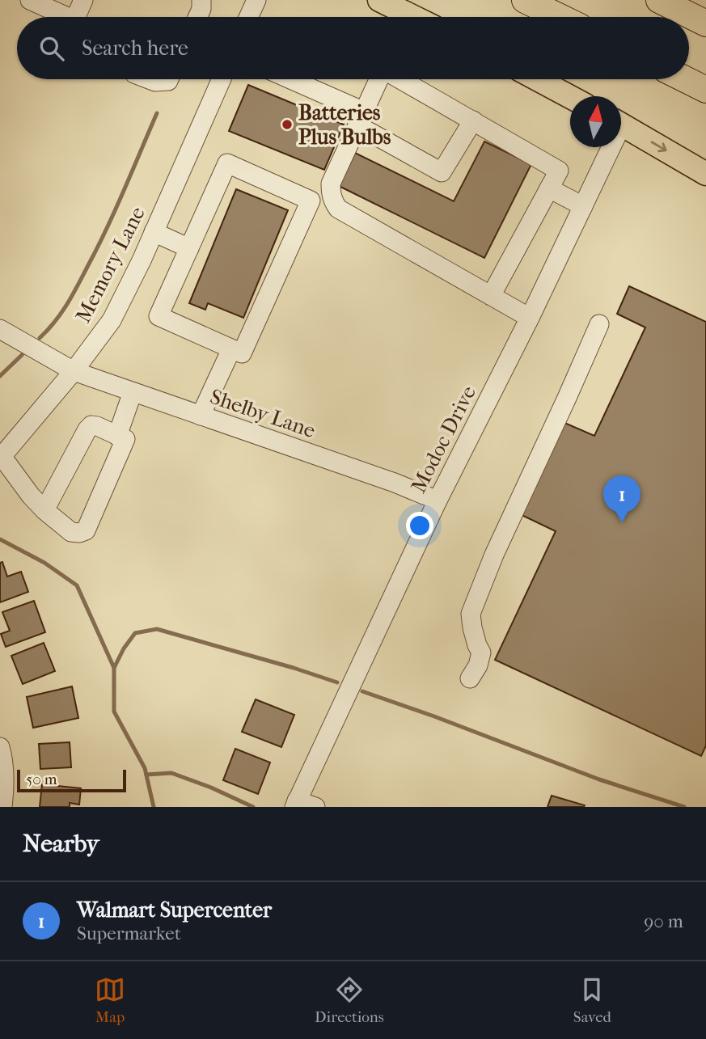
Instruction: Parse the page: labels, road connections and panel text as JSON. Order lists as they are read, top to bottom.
{
  "streets": {
    "street": ["Memory Lane", "Shelby Lane", "Modoc Drive"]
  },
  "crossings": [
    ["Memory Lane", "Shelby Lane"],
    ["Shelby Lane", "Modoc Drive"]
  ],
  "places": ["Batteries Plus Bulbs"],
  "scale_bar": "50 m",
  "north": "top",
  "page": {
    "search": "Search here",
    "pins": "1",
    "scale": "50 m",
    "heading": "Nearby",
    "list": [
      {
        "mark": "1",
        "name": "Walmart Supercenter",
        "note": "Supermarket",
        "value": "90 m"
      }
    ],
    "nav": ["Map", "Directions", "Saved"]
  }
}
